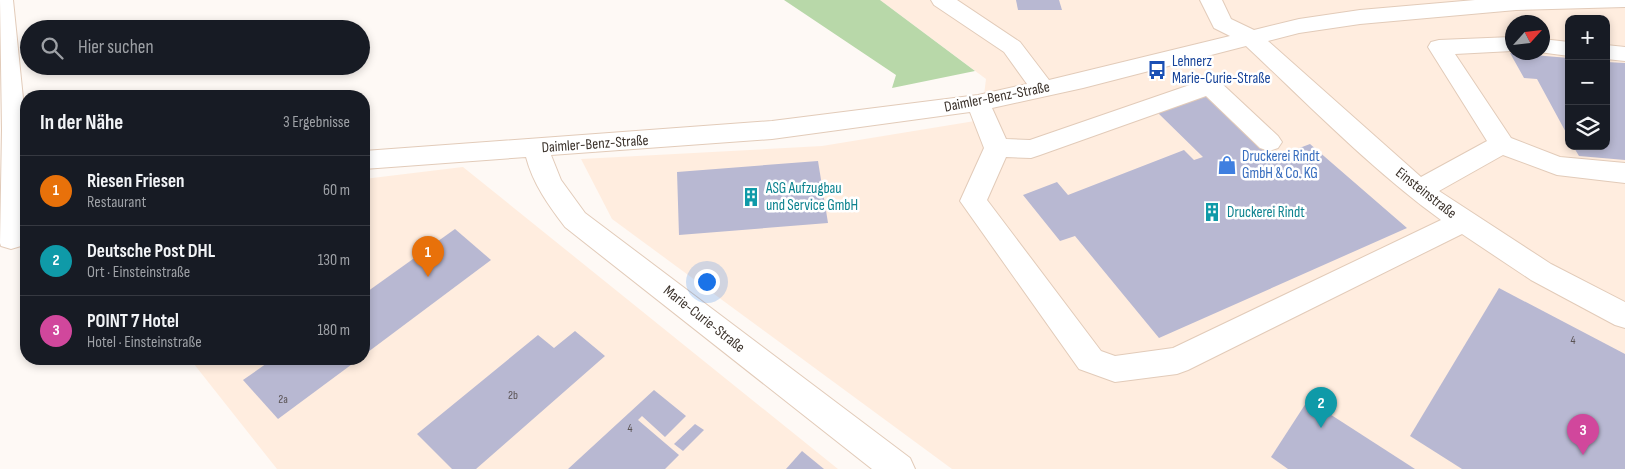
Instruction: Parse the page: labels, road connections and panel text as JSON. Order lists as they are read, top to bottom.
{
  "streets": {
    "street": ["Daimler-Benz-Straße", "Einsteinstraße", "Marie-Curie-Straße"]
  },
  "crossings": [
    ["Daimler-Benz-Straße", "Einsteinstraße"],
    ["Daimler-Benz-Straße", "Marie-Curie-Straße"]
  ],
  "places": {
    "bus stop": ["Lehnerz Marie-Curie-Straße"],
    "shop": ["Druckerei Rindt GmbH & Co. KG"],
    "building": ["ASG Aufzugbau und Service GmbH", "Druckerei Rindt"]
  },
  "house_numbers": [
    "4",
    "2b",
    "2a",
    "4"
  ],
  "north": "top right",
  "page": {
    "map_buttons": ["+", "−"],
    "search": "Hier suchen",
    "heading": ["In der Nähe", "3 Ergebnisse"],
    "list": [
      {
        "mark": "1",
        "name": "Riesen Friesen",
        "note": "Restaurant",
        "value": "60 m"
      },
      {
        "mark": "2",
        "name": "Deutsche Post DHL",
        "note": "Ort · Einsteinstraße",
        "value": "130 m"
      },
      {
        "mark": "3",
        "name": "POINT 7 Hotel",
        "note": "Hotel · Einsteinstraße",
        "value": "180 m"
      }
    ],
    "pins": ["1", "2", "3"]
  }
}
